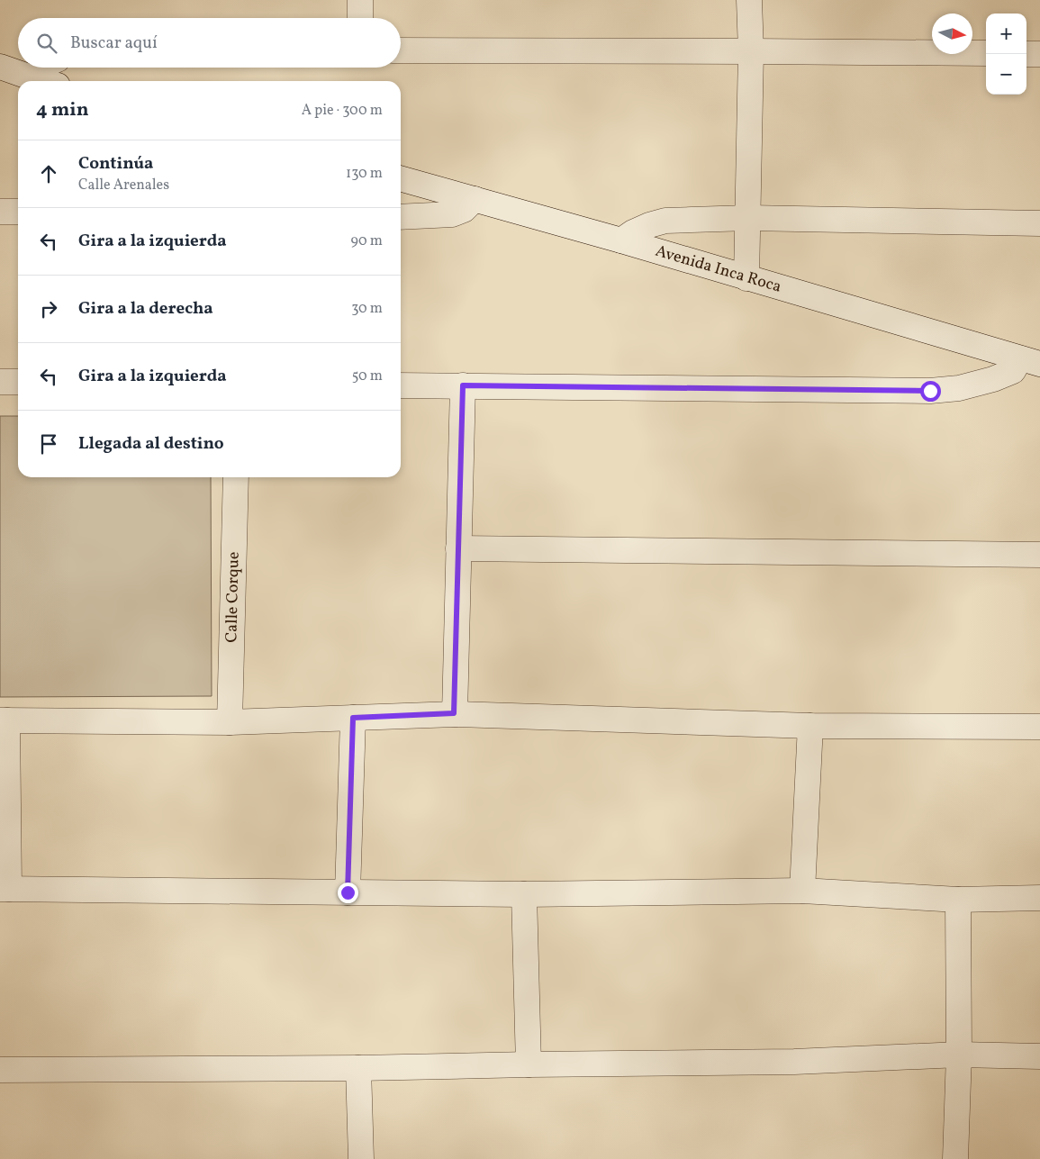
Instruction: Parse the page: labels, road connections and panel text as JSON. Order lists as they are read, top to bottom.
{
  "streets": {
    "street": ["Avenida Inca Roca", "Calle Corque"]
  },
  "north": "right",
  "page": {
    "map_buttons": ["+", "−"],
    "search": "Buscar aquí",
    "heading": ["4 min", "A pie · 300 m"],
    "list": [
      ["Continúa", "Calle Arenales", "130 m"],
      ["Gira a la izquierda", "90 m"],
      ["Gira a la derecha", "30 m"],
      ["Gira a la izquierda", "50 m"],
      "Llegada al destino"
    ]
  }
}
